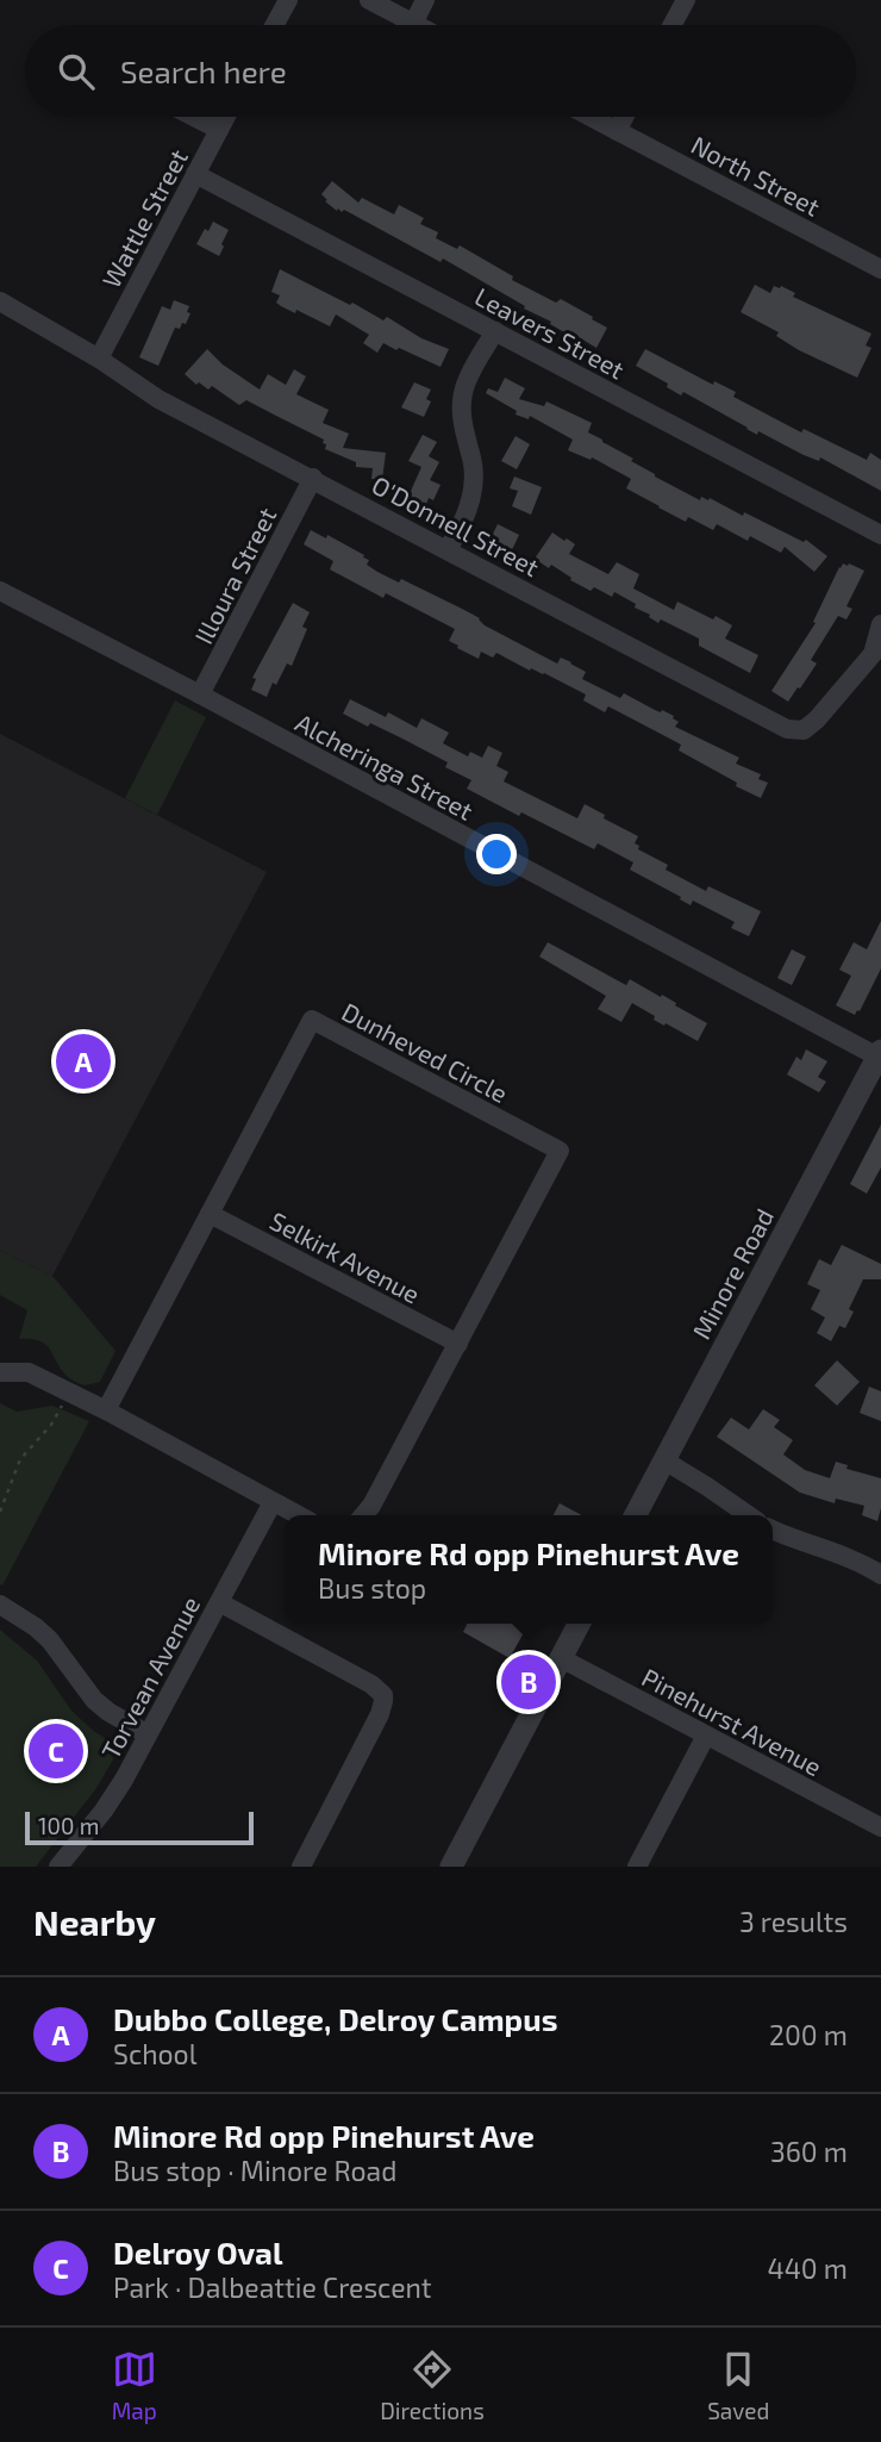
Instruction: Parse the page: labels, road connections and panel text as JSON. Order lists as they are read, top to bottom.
{
  "streets": {
    "street": [
      "North Street",
      "Wattle Street",
      "Leavers Street",
      "O'Donnell Street",
      "Illoura Street",
      "Alcheringa Street",
      "Dunheved Circle",
      "Selkirk Avenue",
      "Minore Road",
      "Torvean Avenue",
      "Pinehurst Avenue"
    ]
  },
  "crossings": [
    ["Wattle Street", "Leavers Street"],
    ["Wattle Street", "O'Donnell Street"],
    ["O'Donnell Street", "Illoura Street"],
    ["Illoura Street", "Alcheringa Street"],
    ["Alcheringa Street", "Minore Road"],
    ["Dunheved Circle", "Selkirk Avenue"]
  ],
  "scale_bar": "100 m",
  "page": {
    "search": "Search here",
    "pins": ["A", "B", "C"],
    "popup": ["Minore Rd opp Pinehurst Ave", "Bus stop"],
    "scale": "100 m",
    "heading": ["Nearby", "3 results"],
    "list": [
      {
        "mark": "A",
        "name": "Dubbo College, Delroy Campus",
        "note": "School",
        "value": "200 m"
      },
      {
        "mark": "B",
        "name": "Minore Rd opp Pinehurst Ave",
        "note": "Bus stop · Minore Road",
        "value": "360 m"
      },
      {
        "mark": "C",
        "name": "Delroy Oval",
        "note": "Park · Dalbeattie Crescent",
        "value": "440 m"
      }
    ],
    "nav": ["Map", "Directions", "Saved"]
  }
}
